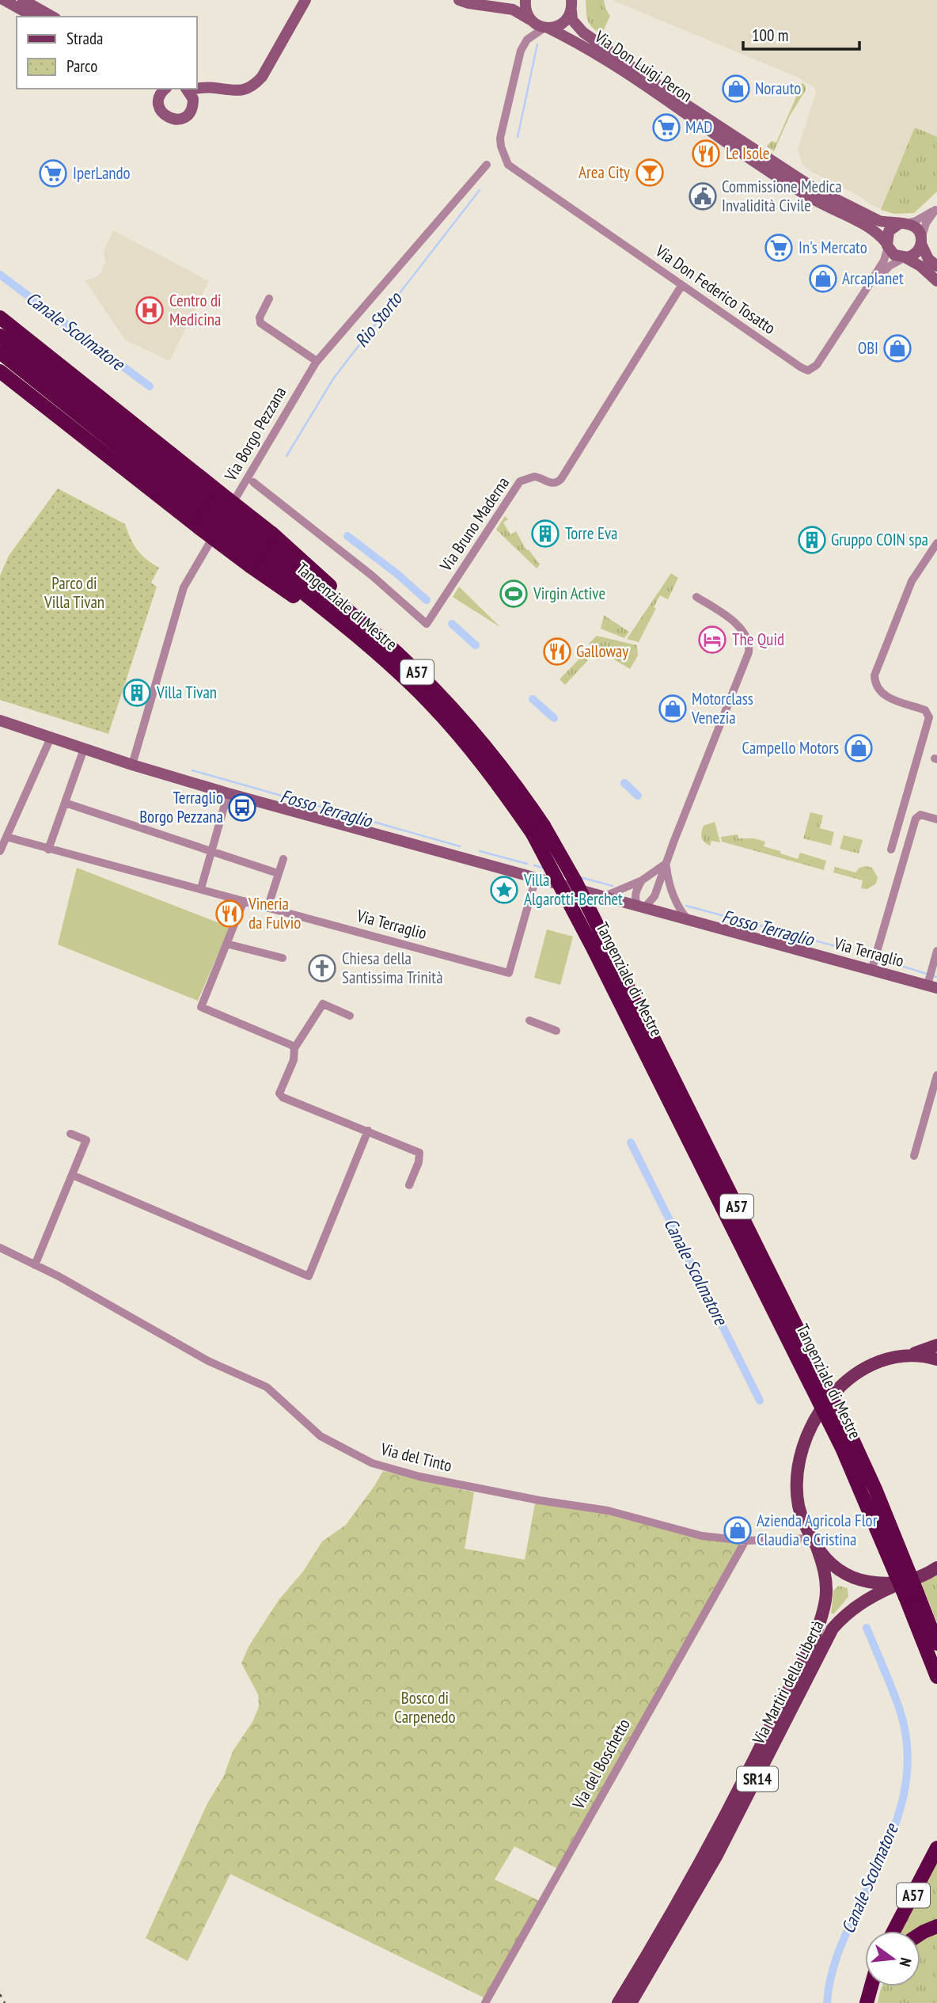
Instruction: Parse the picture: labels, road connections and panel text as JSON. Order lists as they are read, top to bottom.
{
  "streets": {
    "highway": ["Tangenziale di Mestre", "A57"],
    "main road": ["Via Martiri della Libertà", "SR14"],
    "street": [
      "Via Don Luigi Peron",
      "Via Don Federico Tosatto",
      "Via Borgo Pezzana",
      "Via Bruno Maderna",
      "Via Terraglio",
      "Via del Tinto",
      "Via del Boschetto"
    ]
  },
  "crossings": [
    ["Via Don Luigi Peron", "Via Don Federico Tosatto"],
    ["Via Don Federico Tosatto", "Via Bruno Maderna"],
    ["Via Borgo Pezzana", "Via Terraglio"],
    ["Tangenziale di Mestre", "A57"],
    ["Via del Tinto", "Via Martiri della Libertà"],
    ["Via del Tinto", "Via del Boschetto"],
    ["Via del Tinto", "SR14"],
    ["Via Martiri della Libertà", "SR14"]
  ],
  "water": ["Rio Storto", "Canale Scolmatore", "Fosso Terraglio"],
  "parks": ["Parco di Villa Tivan", "Bosco di Carpenedo"],
  "places": {
    "shop": [
      "Norauto",
      "Arcaplanet",
      "OBI",
      "Motorclass Venezia",
      "Campello Motors",
      "Azienda Agricola Flor Claudia e Cristina"
    ],
    "supermarket": ["MAD", "IperLando", "In's Mercato"],
    "restaurant": ["Le Isole", "Galloway", "Vineria da Fulvio"],
    "bar": ["Area City"],
    "public building": ["Commissione Medica Invalidità Civile"],
    "hospital": ["Centro di Medicina"],
    "building": ["Torre Eva", "Gruppo COIN spa", "Villa Tivan"],
    "sports": ["Virgin Active"],
    "hotel": ["The Quid"],
    "bus stop": ["Terraglio Borgo Pezzana"],
    "place": ["Villa Algarotti-Berchet"],
    "church": ["Chiesa della Santissima Trinità"]
  },
  "legend": ["Strada", "Parco"],
  "scale_bar": "100 m",
  "north": "right"
}
